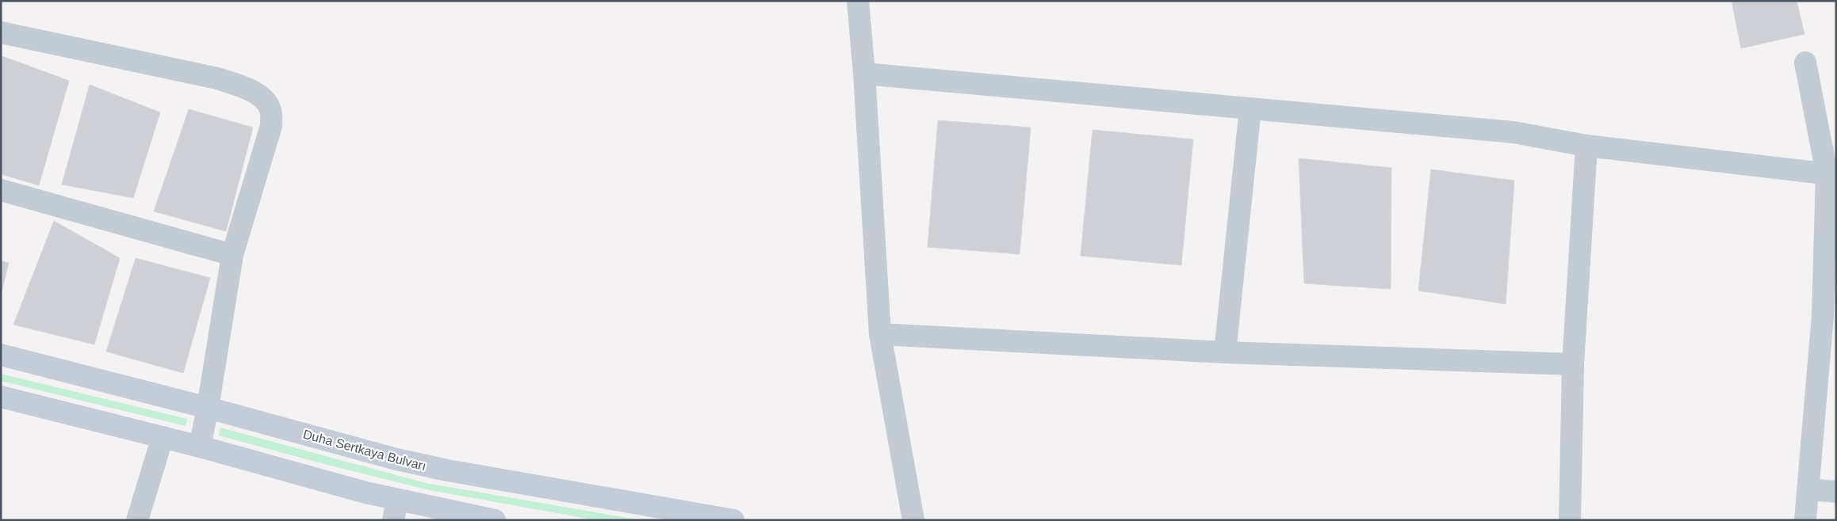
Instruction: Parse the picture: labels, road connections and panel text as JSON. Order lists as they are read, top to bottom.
{
  "streets": {
    "main road": ["Duha Sertkaya Bulvarı"]
  }
}
